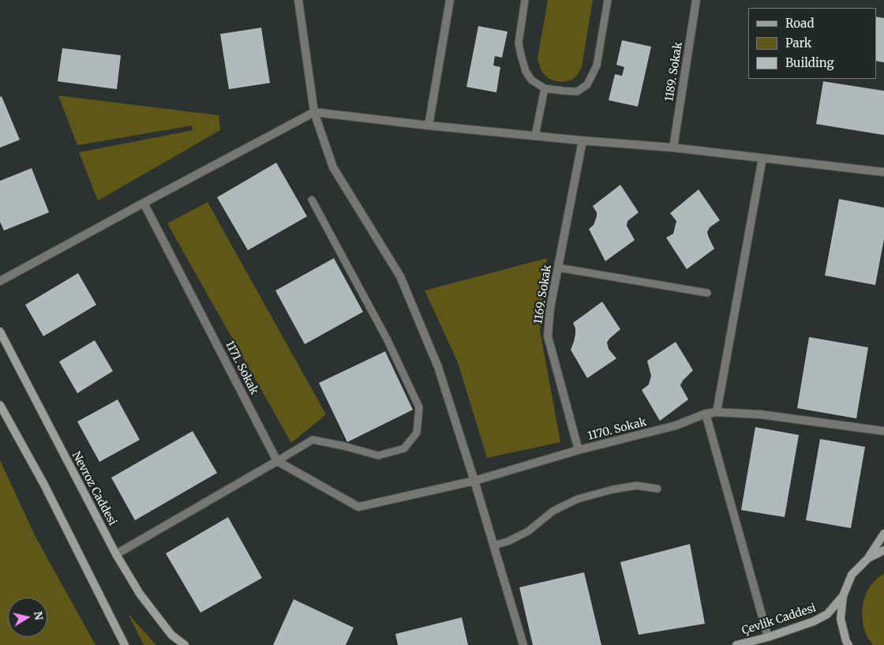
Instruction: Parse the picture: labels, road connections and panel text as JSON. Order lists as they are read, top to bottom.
{
  "streets": {
    "main road": ["Nevroz Caddesi", "Çevlik Caddesi"],
    "street": [
      "1189. Sokak",
      "1169. Sokak",
      "1171. Sokak",
      "1170. Sokak"
    ]
  },
  "crossings": [
    ["1169. Sokak", "1170. Sokak"],
    ["1171. Sokak", "1170. Sokak"]
  ],
  "legend": ["Road", "Park", "Building"],
  "north": "right"
}
